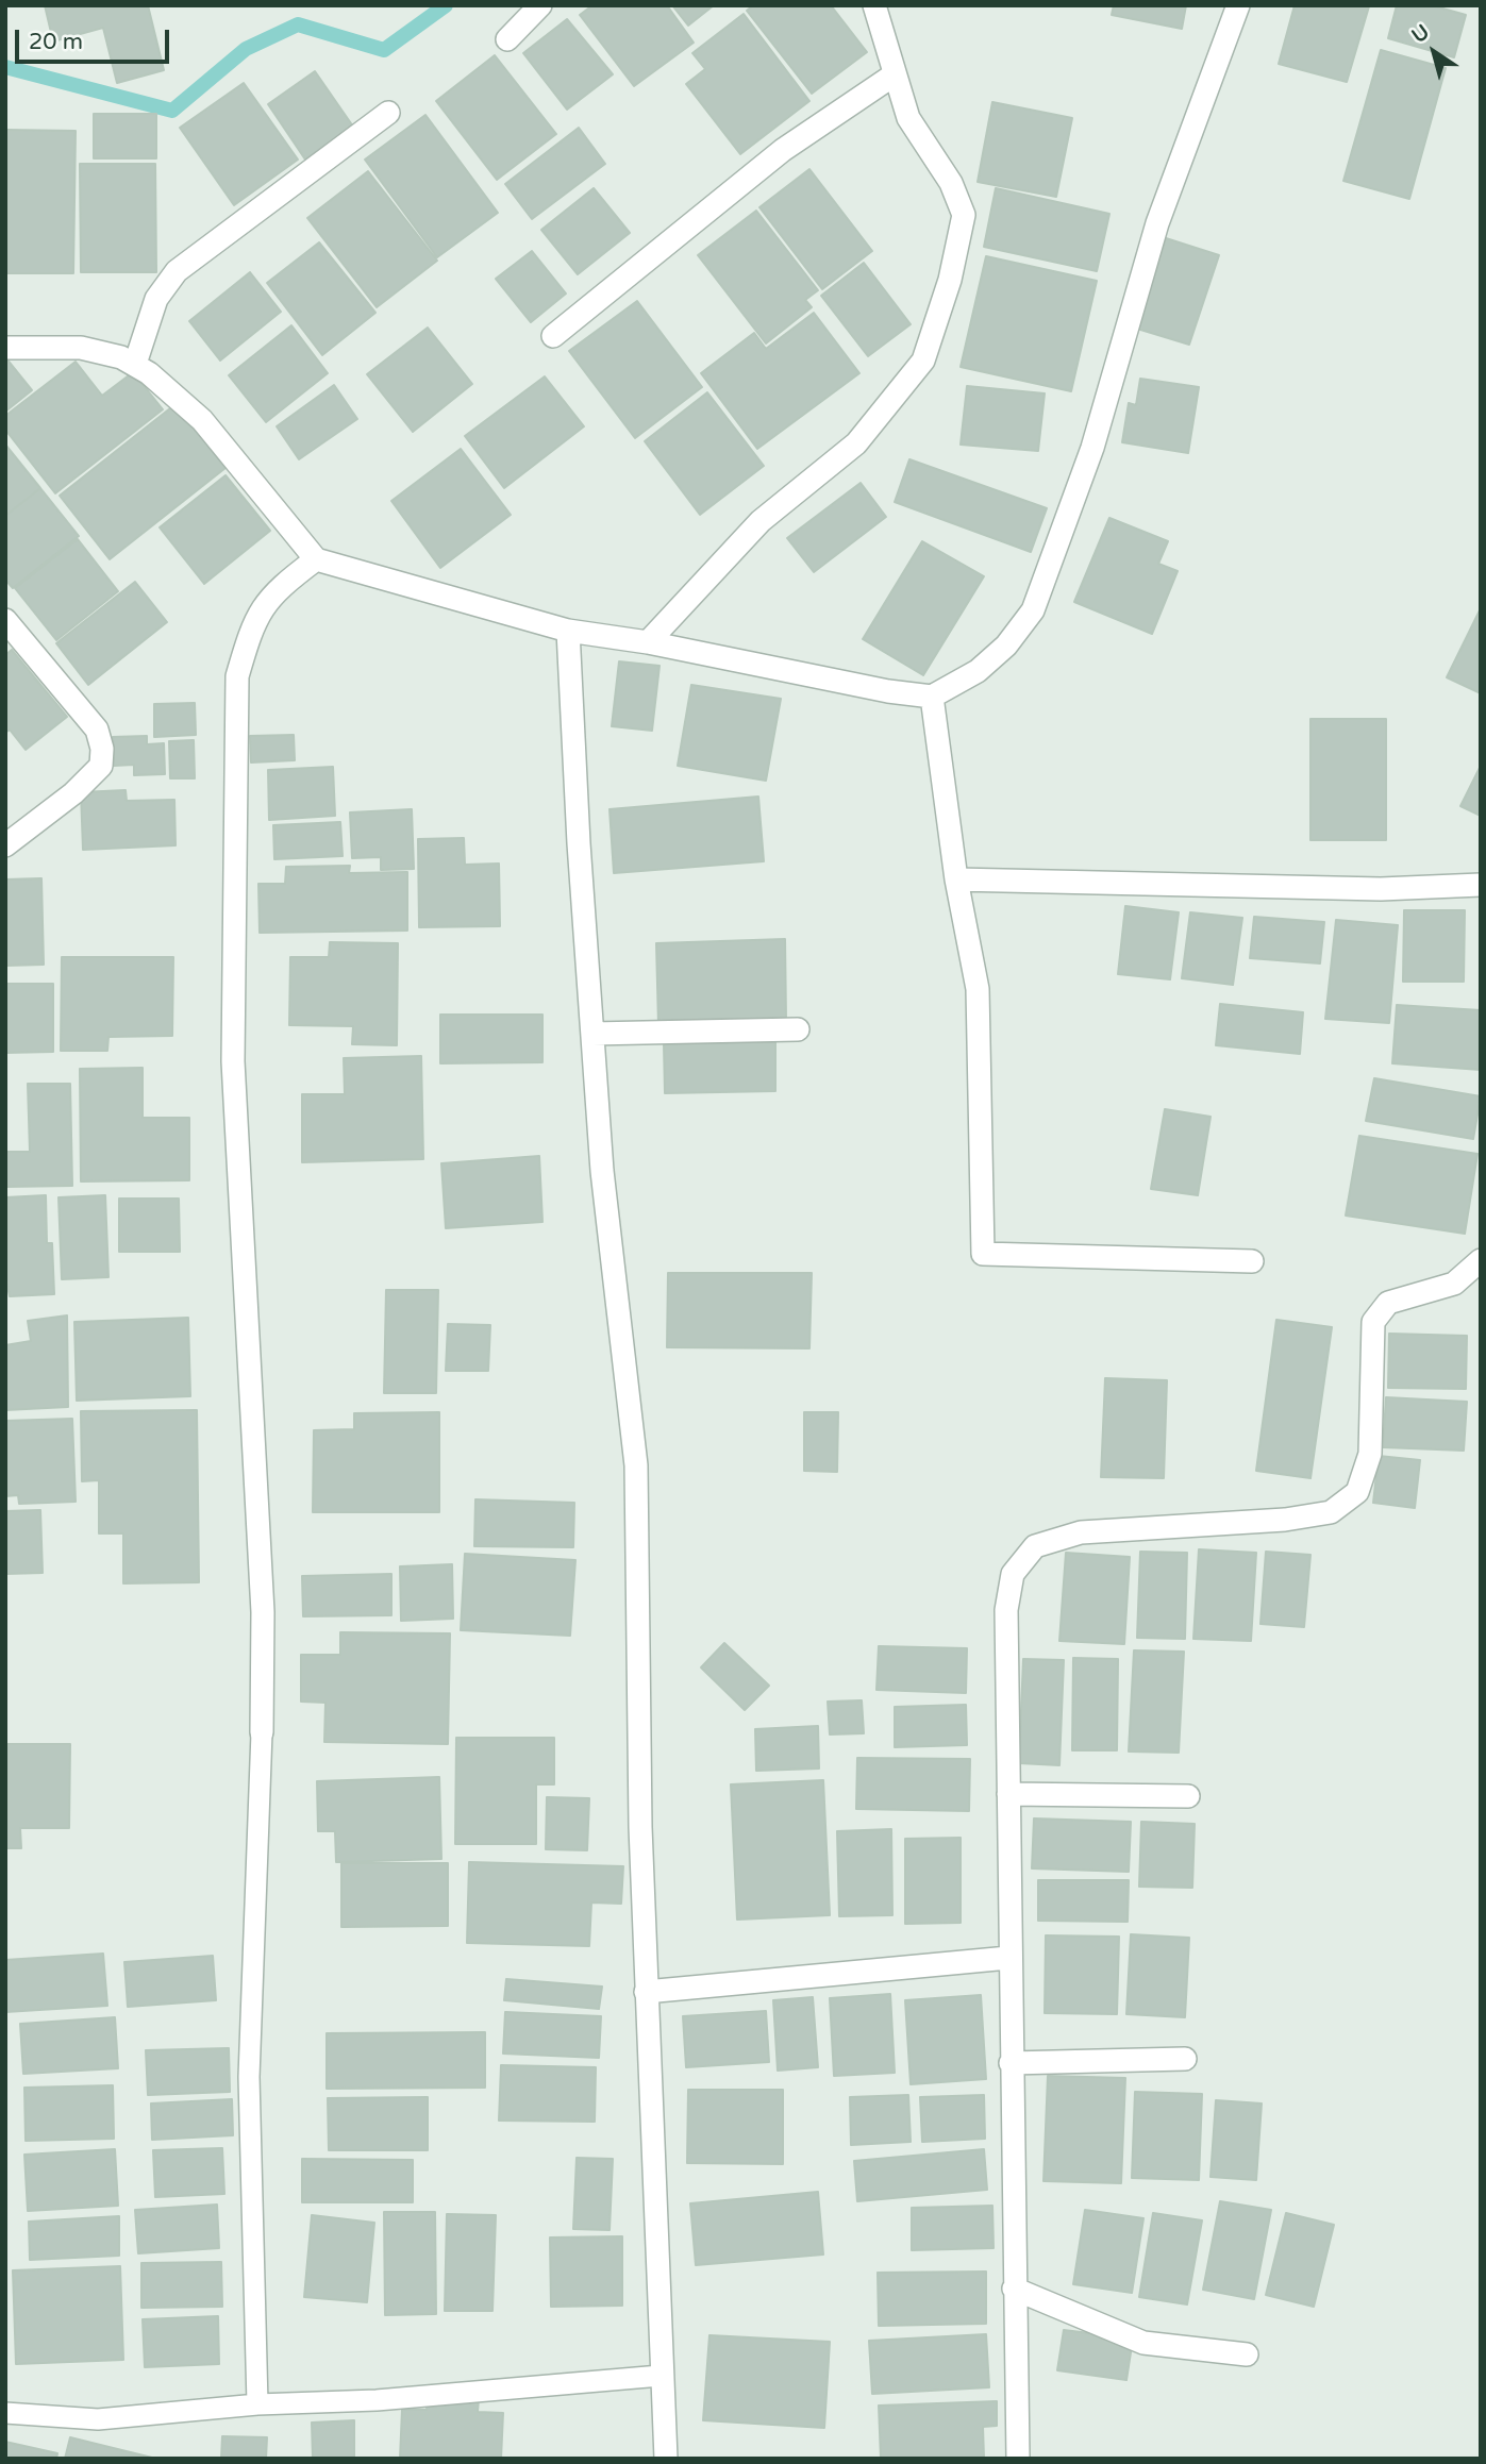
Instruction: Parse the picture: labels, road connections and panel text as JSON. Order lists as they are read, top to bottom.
{
  "scale_bar": "20 m",
  "north": "top left"
}
